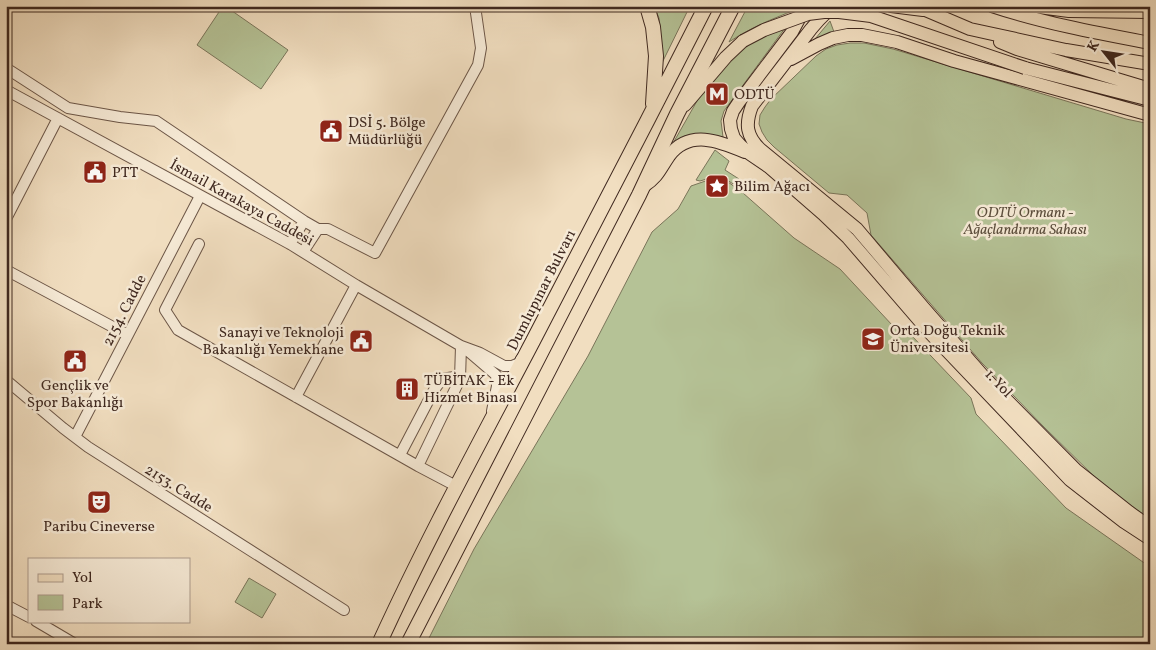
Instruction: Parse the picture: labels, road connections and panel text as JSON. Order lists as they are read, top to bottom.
{
  "streets": {
    "highway": ["Dumlupınar Bulvarı"],
    "main road": ["1. Yol"],
    "street": ["İsmail Karakaya Caddesi", "2154. Cadde", "2153. Cadde"]
  },
  "crossings": [
    ["İsmail Karakaya Caddesi", "Dumlupınar Bulvarı"],
    ["İsmail Karakaya Caddesi", "2154. Cadde"],
    ["2154. Cadde", "2153. Cadde"]
  ],
  "parks": ["ODTÜ Ormanı - Ağaçlandırma Sahası"],
  "places": {
    "metro station": ["ODTÜ"],
    "public building": [
      "DSİ 5. Bölge Müdürlüğü",
      "PTT",
      "Sanayi ve Teknoloji Bakanlığı Yemekhane",
      "Gençlik ve Spor Bakanlığı"
    ],
    "place": ["Bilim Ağacı"],
    "school or university": ["Orta Doğu Teknik Üniversitesi"],
    "building": ["TÜBİTAK - Ek Hizmet Binası"],
    "theatre": ["Paribu Cineverse"]
  },
  "legend": ["Yol", "Park"],
  "north": "top left"
}
